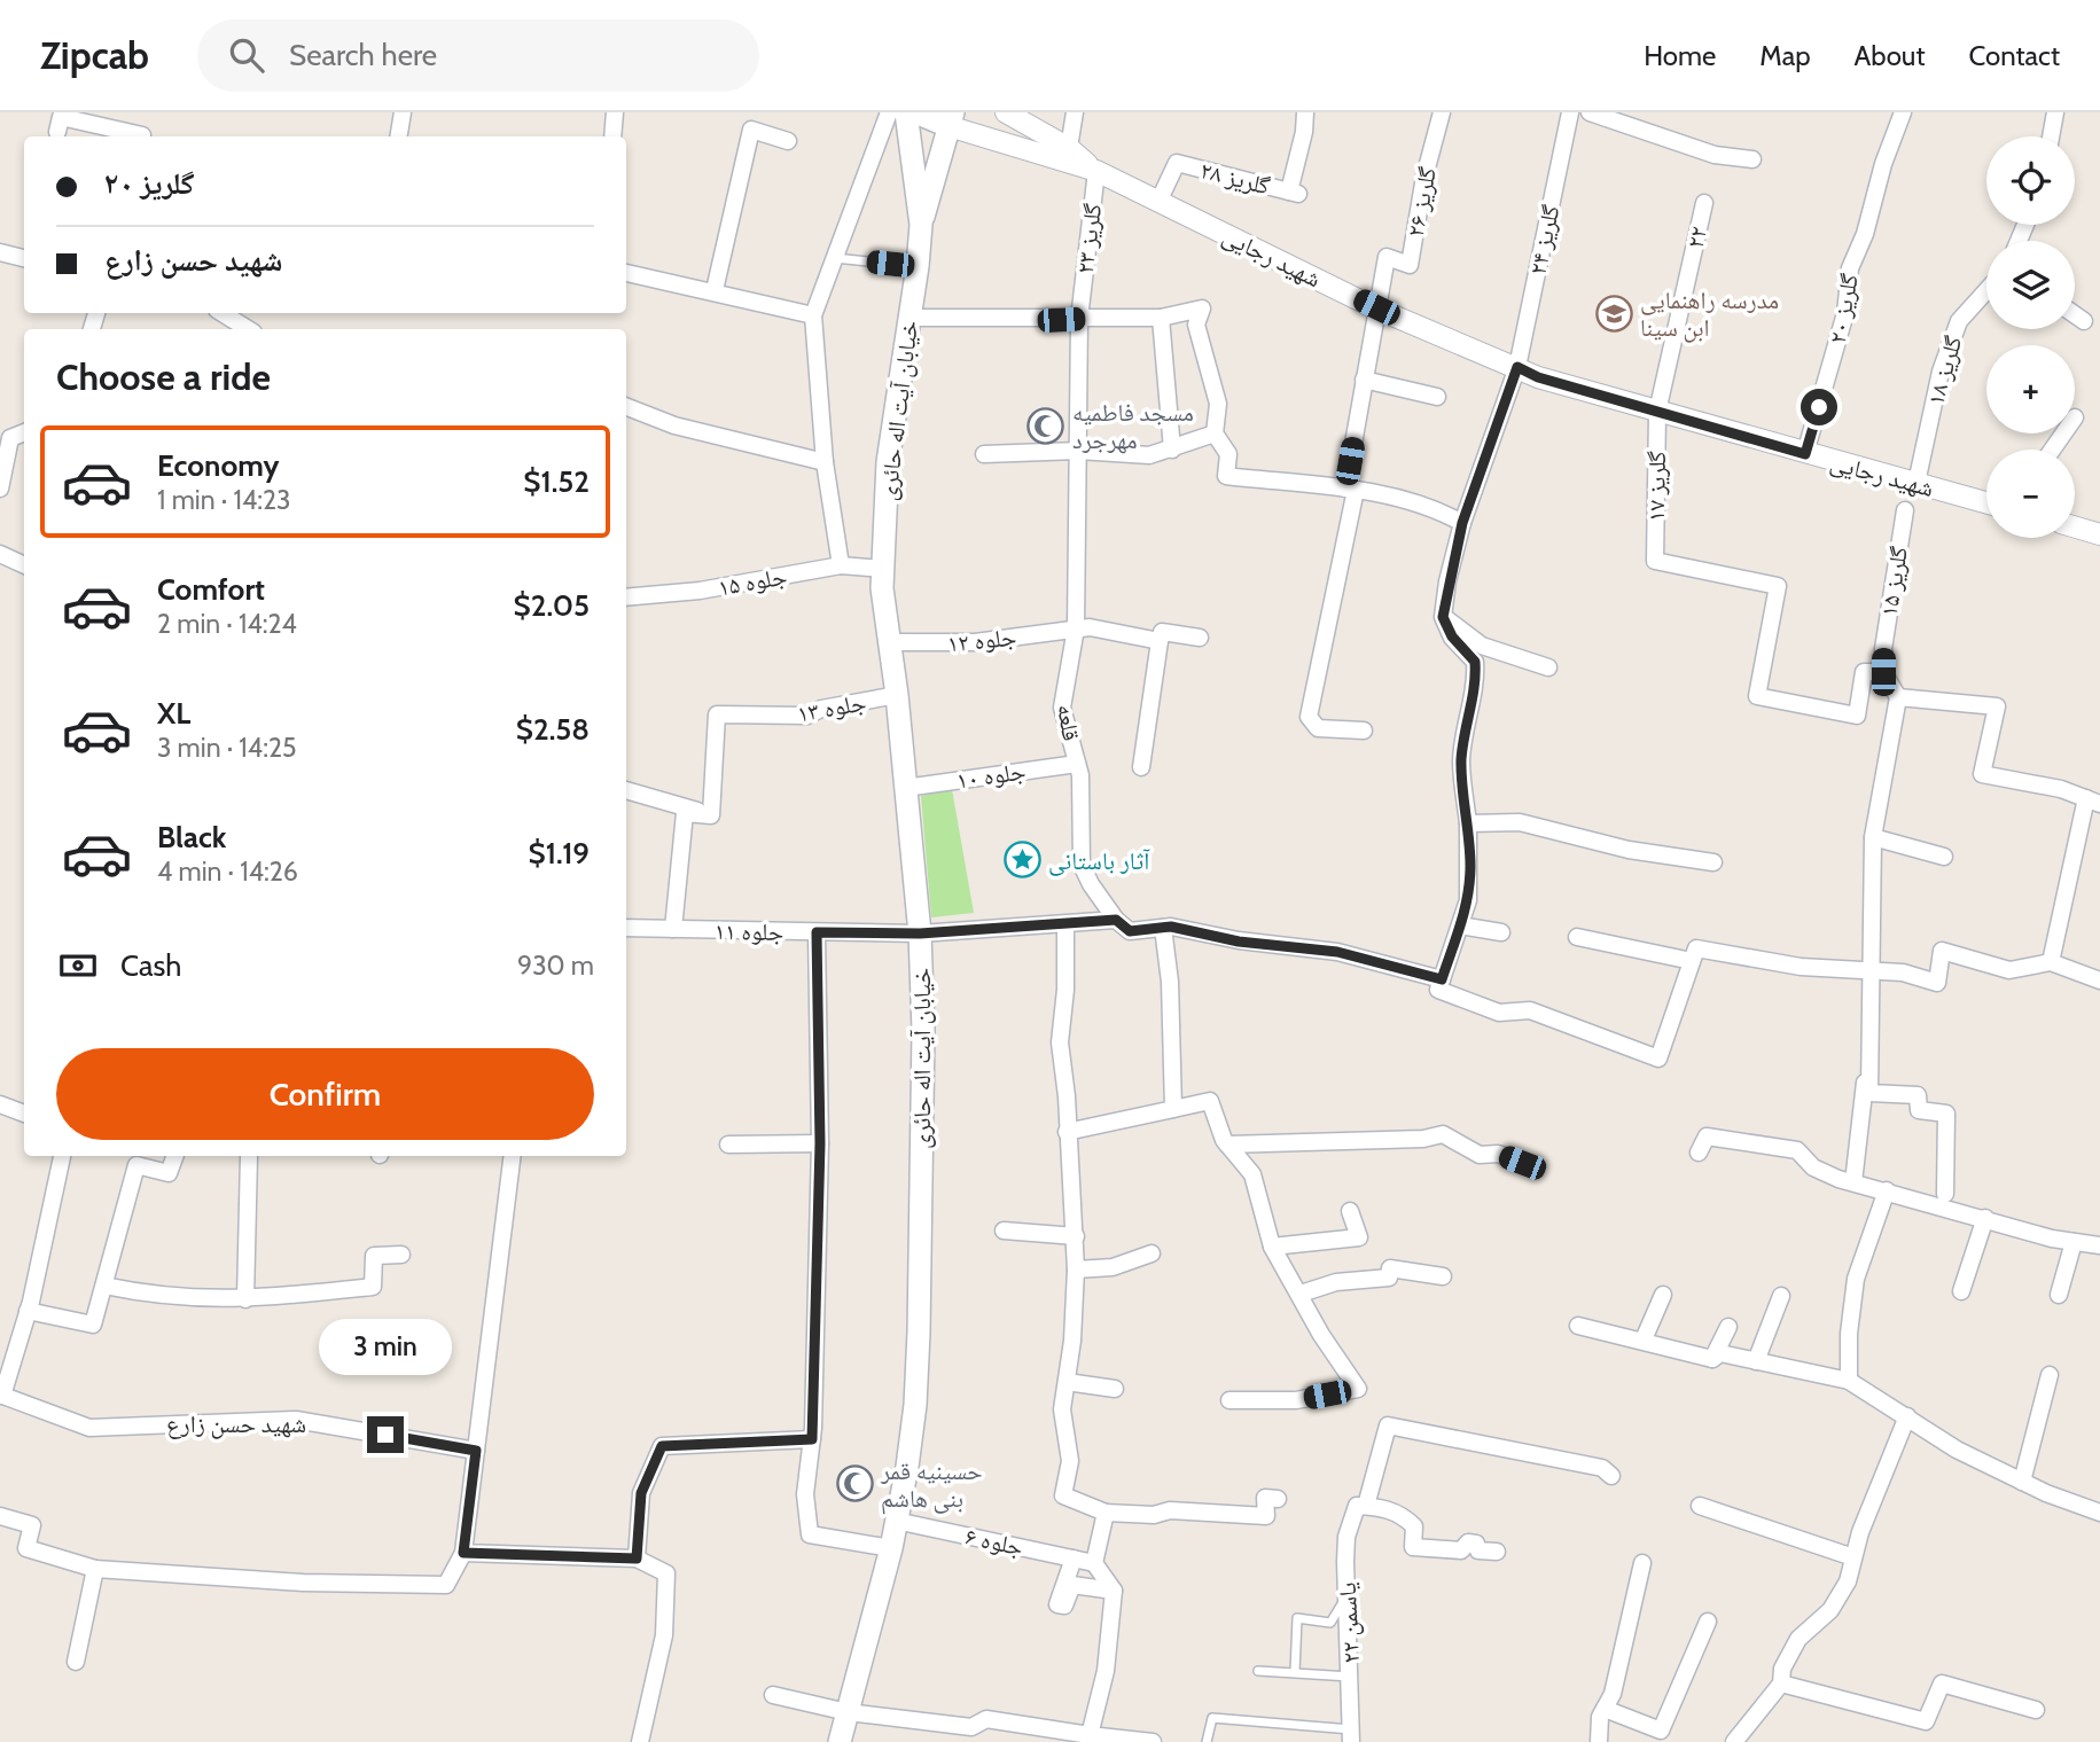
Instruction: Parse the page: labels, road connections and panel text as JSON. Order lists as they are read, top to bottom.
{
  "streets": {
    "main road": ["خیابان آیت اله حائری"],
    "street": [
      "گلریز ۲۸",
      "گلریز ۲۶",
      "۲۲",
      "گلریز ۲۳",
      "گلریز ۲۴",
      "شهید رجایی",
      "گلریز ۲۰",
      "گلریز ۱۸",
      "گلریز ۱۷",
      "جلوه ۱۵",
      "گلریز ۱۵",
      "جلوه ۱۲",
      "جلوه ۱۳",
      "قلعه",
      "جلوه ۱۰",
      "جلوه ۱۱",
      "شهید حسن زارع",
      "جلوه ۶",
      "یاسمن ۲۲"
    ]
  },
  "crossings": [
    ["گلریز ۲۸", "شهید رجایی"],
    ["گلریز ۲۶", "شهید رجایی"],
    ["۲۲", "شهید رجایی"],
    ["۲۲", "گلریز ۱۷"],
    ["گلریز ۲۳", "شهید رجایی"],
    ["گلریز ۲۳", "قلعه"],
    ["گلریز ۲۴", "شهید رجایی"],
    ["شهید رجایی", "گلریز ۲۰"],
    ["شهید رجایی", "گلریز ۱۸"],
    ["شهید رجایی", "گلریز ۱۷"],
    ["خیابان آیت اله حائری", "جلوه ۱۵"],
    ["خیابان آیت اله حائری", "جلوه ۱۲"],
    ["خیابان آیت اله حائری", "جلوه ۱۳"],
    ["خیابان آیت اله حائری", "جلوه ۱۰"],
    ["خیابان آیت اله حائری", "جلوه ۱۱"],
    ["خیابان آیت اله حائری", "جلوه ۶"],
    ["گلریز ۱۷", "گلریز ۱۵"],
    ["جلوه ۱۲", "قلعه"],
    ["قلعه", "جلوه ۱۰"],
    ["قلعه", "جلوه ۱۱"]
  ],
  "places": {
    "school or university": ["مدرسه راهنمایی ابن سینا"],
    "mosque": ["مسجد فاطمیه مهرجرد", "حسینیه قمر بنی هاشم"],
    "place": ["آثار باستانی"]
  },
  "page": {
    "header": "Zipcab",
    "search": "Search here",
    "nav": [
      "Home",
      "Map",
      "About",
      "Contact"
    ],
    "map_buttons": ["+", "−"],
    "banner": ["گلریز ۲۰", "شهید حسن زارع"],
    "heading": "Choose a ride",
    "list": [
      {
        "name": "Economy",
        "note": "1 min · 14:23",
        "value": "$1.52"
      },
      {
        "name": "Comfort",
        "note": "2 min · 14:24",
        "value": "$2.05"
      },
      {
        "name": "XL",
        "note": "3 min · 14:25",
        "value": "$2.58"
      },
      {
        "name": "Black",
        "note": "4 min · 14:26",
        "value": "$1.19"
      }
    ],
    "pay": ["Cash", "930 m"],
    "buttons": "Confirm",
    "bubble": "3 min"
  }
}
